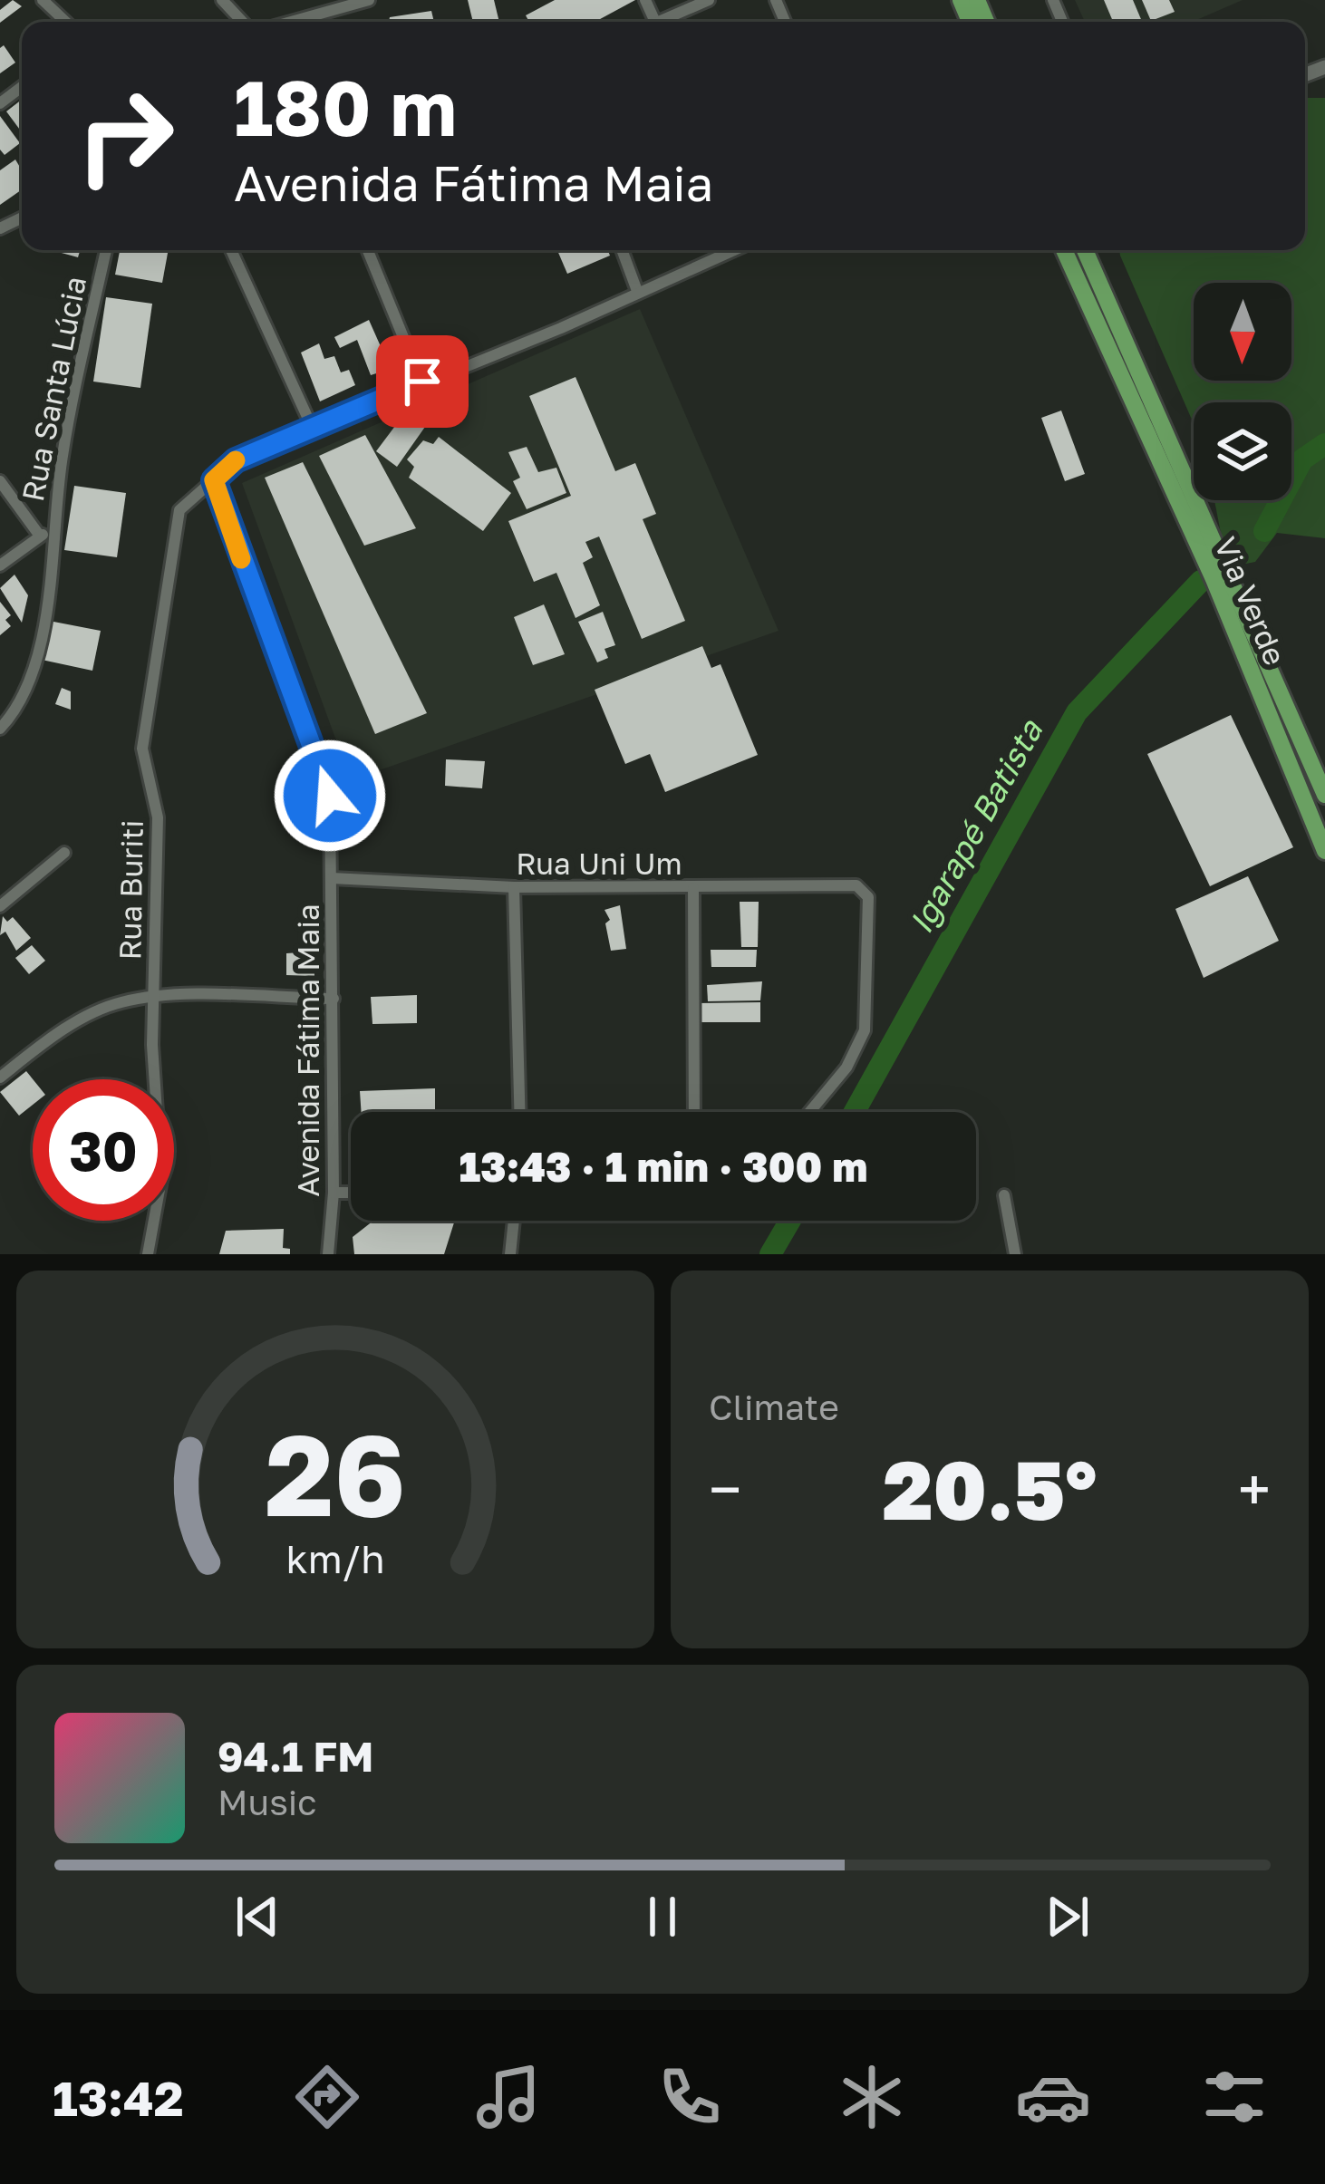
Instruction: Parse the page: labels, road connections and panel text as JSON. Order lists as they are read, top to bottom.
{
  "streets": {
    "main road": ["Via Verde"],
    "street": [
      "Rua Santa Lúcia",
      "Rua Uni Um",
      "Rua Buriti",
      "Avenida Fátima Maia"
    ]
  },
  "crossings": [
    ["Rua Uni Um", "Avenida Fátima Maia"],
    ["Rua Buriti", "Avenida Fátima Maia"]
  ],
  "water": ["Igarapé Batista"],
  "north": "bottom",
  "page": {
    "turn": ["180 m", "Avenida Fátima Maia"],
    "limit": "30",
    "trip": "13:43 · 1 min · 300 m",
    "tile": "Climate",
    "heat": ["−", "20.5°", "+"],
    "song": ["94.1 FM", "Music"],
    "tabs": "13:42",
    "gauge": ["26", "km/h"]
  }
}
